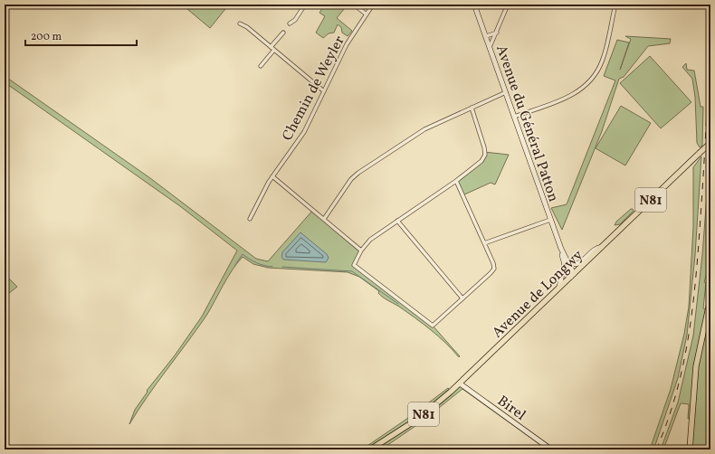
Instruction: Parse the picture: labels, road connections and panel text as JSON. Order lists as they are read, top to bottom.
{
  "streets": {
    "main road": [
      "Avenue du Général Patton",
      "N81",
      "Avenue de Longwy",
      "Birel"
    ],
    "street": ["Chemin de Weyler"]
  },
  "crossings": [
    ["Avenue du Général Patton", "N81"],
    ["N81", "Avenue de Longwy"],
    ["Avenue de Longwy", "Birel"]
  ],
  "scale_bar": "200 m"
}
